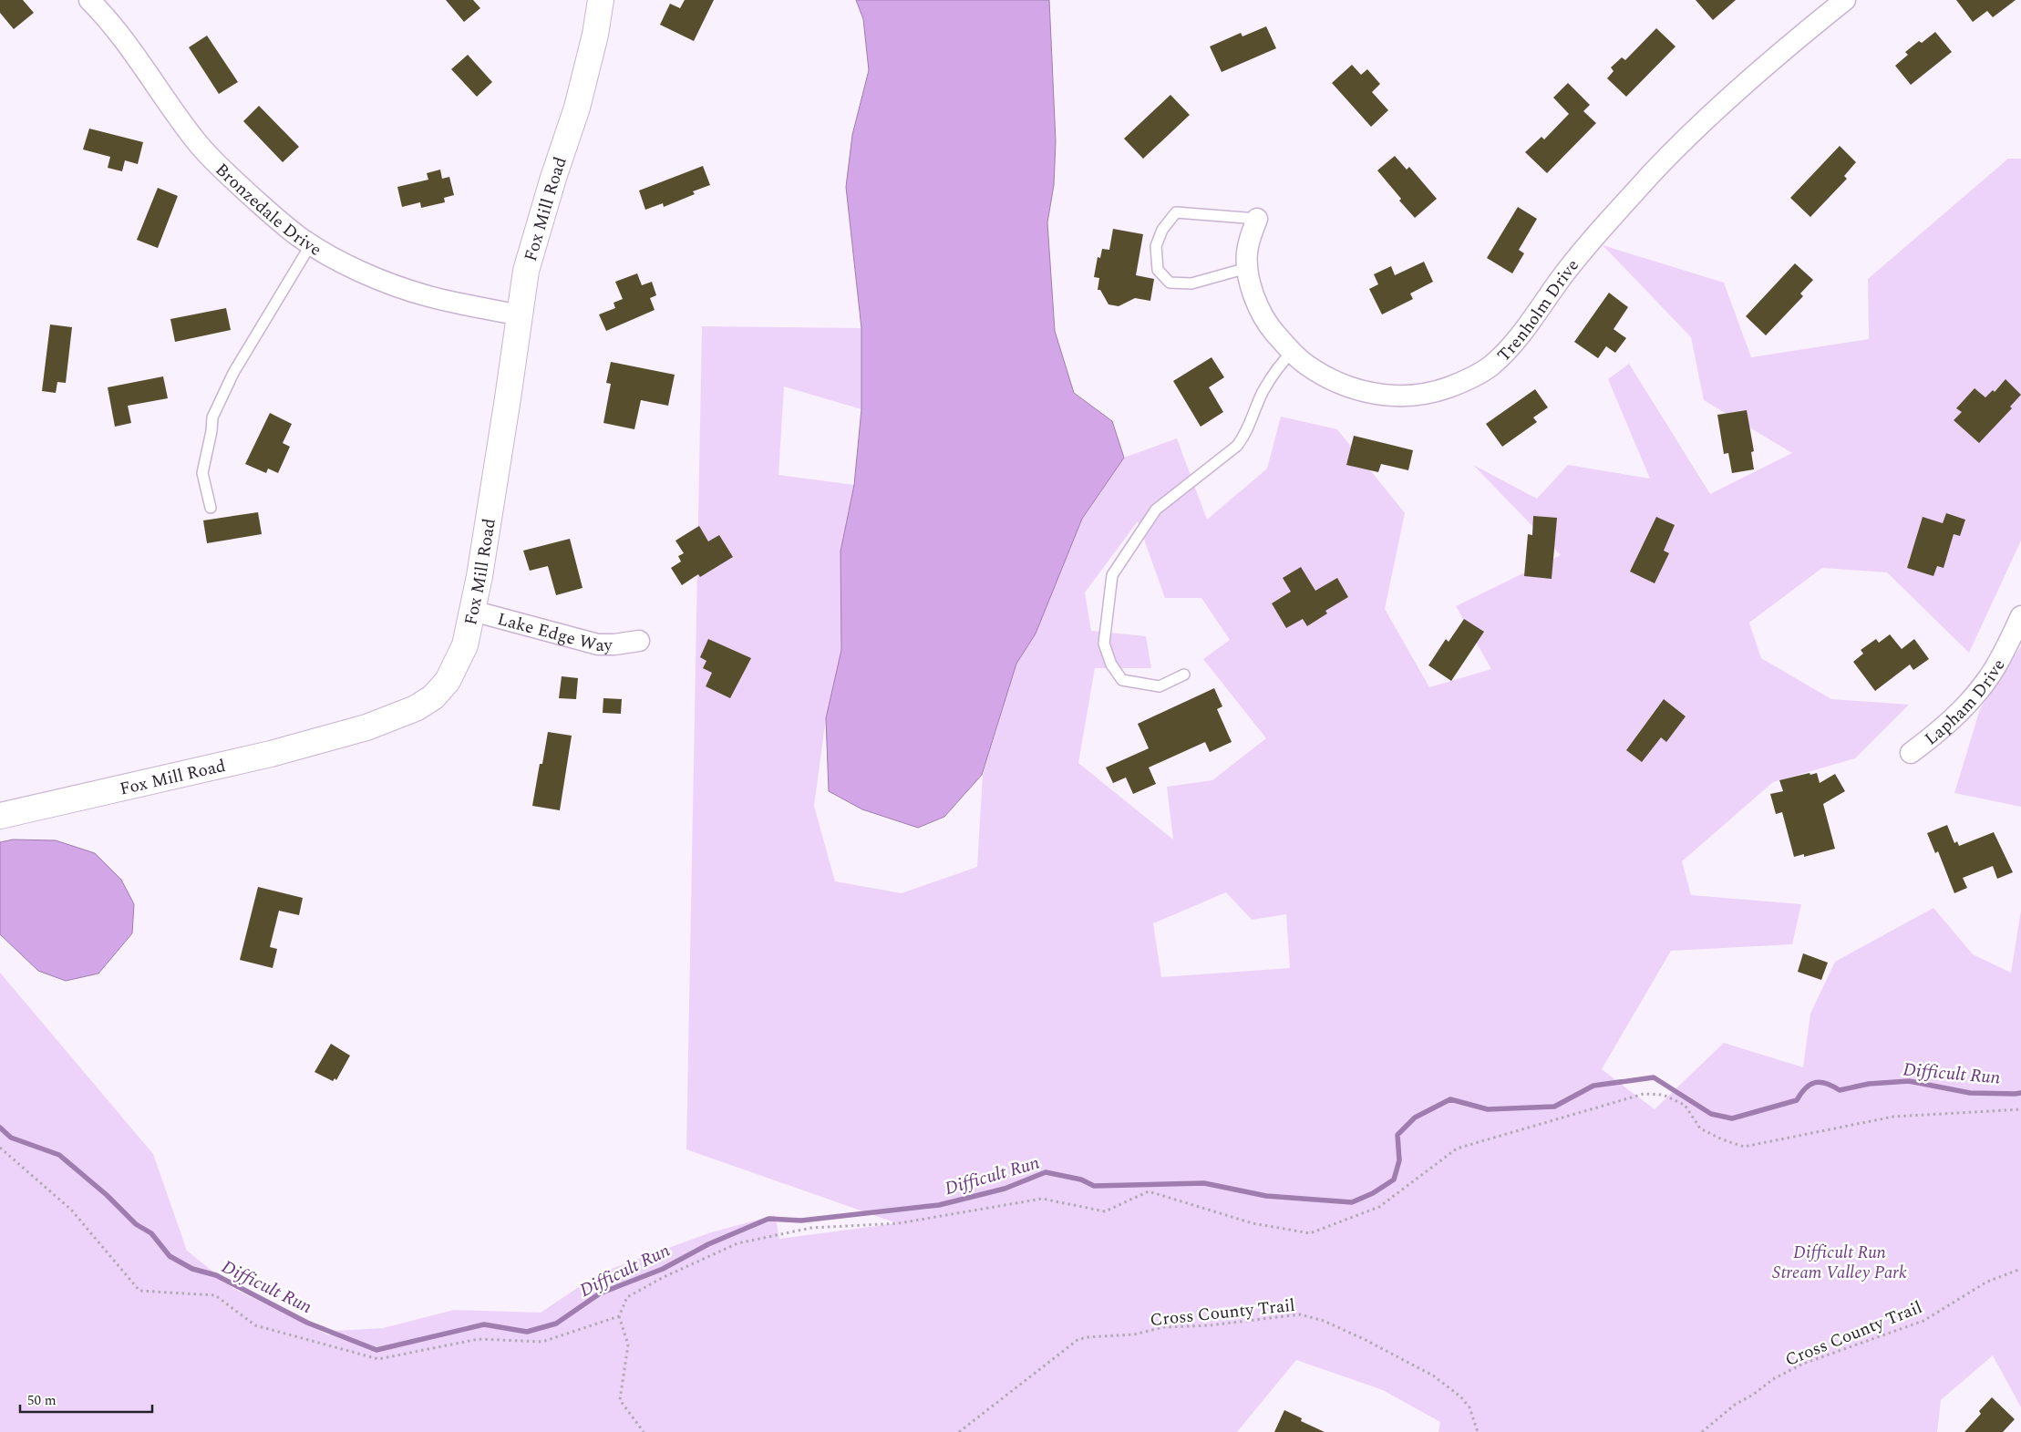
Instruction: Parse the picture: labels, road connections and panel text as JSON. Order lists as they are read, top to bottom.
{
  "streets": {
    "main road": ["Fox Mill Road"],
    "street": [
      "Bronzedale Drive",
      "Trenholm Drive",
      "Lake Edge Way",
      "Lapham Drive"
    ],
    "path": ["Cross County Trail"]
  },
  "crossings": [
    ["Bronzedale Drive", "Fox Mill Road"],
    ["Fox Mill Road", "Lake Edge Way"]
  ],
  "water": ["Difficult Run"],
  "parks": ["Difficult Run Stream Valley Park"],
  "scale_bar": "50 m"
}
